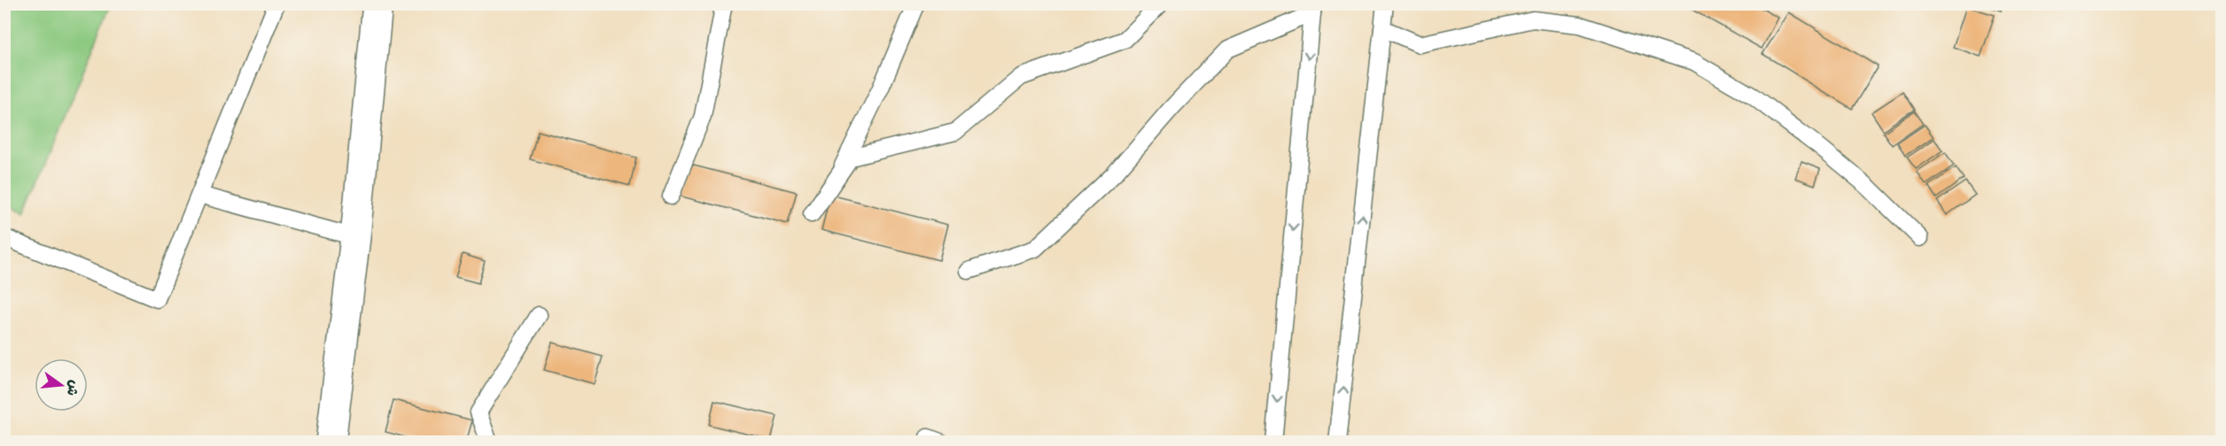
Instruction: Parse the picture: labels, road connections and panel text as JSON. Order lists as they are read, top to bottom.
{
  "north": "right"
}
